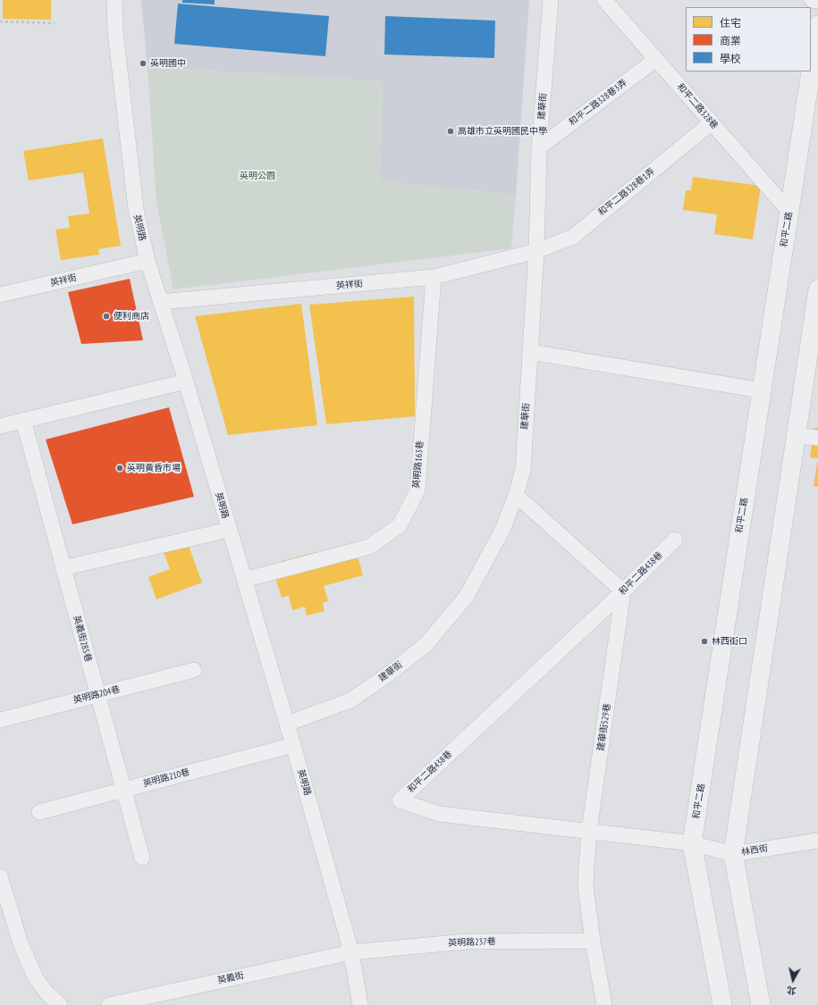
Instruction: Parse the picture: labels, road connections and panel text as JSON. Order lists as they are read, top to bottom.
{
  "streets": {
    "street": [
      "和平二路328巷3弄",
      "建華街",
      "和平二路328巷",
      "和平二路328巷1弄",
      "英明路",
      "和平二路",
      "英祥街",
      "英明路163巷",
      "和平二路438巷",
      "英義街285巷",
      "英明路204巷",
      "建華街529巷",
      "英明路210巷",
      "林西街",
      "英明路237巷",
      "英義街"
    ]
  },
  "crossings": [
    ["和平二路328巷3弄", "建華街"],
    ["和平二路328巷3弄", "和平二路328巷"],
    ["建華街", "和平二路328巷1弄"],
    ["建華街", "英明路"],
    ["建華街", "英祥街"],
    ["和平二路328巷", "和平二路328巷1弄"],
    ["和平二路328巷", "和平二路"],
    ["和平二路328巷1弄", "英祥街"],
    ["英明路", "英祥街"],
    ["英明路", "英明路163巷"],
    ["英明路", "英明路210巷"],
    ["英明路", "英明路237巷"],
    ["英明路", "英義街"],
    ["和平二路", "和平二路438巷"],
    ["和平二路", "林西街"],
    ["英祥街", "英明路163巷"],
    ["和平二路438巷", "建華街529巷"],
    ["和平二路438巷", "林西街"],
    ["英義街285巷", "英明路204巷"],
    ["英義街285巷", "英明路210巷"],
    ["建華街529巷", "英明路237巷"],
    ["英明路237巷", "英義街"]
  ],
  "parks": ["英明公園"],
  "places": [
    "英明國中",
    "高雄市立英明國民中學",
    "便利商店",
    "英明黃昏市場",
    "林西街口"
  ],
  "legend": ["住宅", "商業", "學校"],
  "north": "bottom"
}
